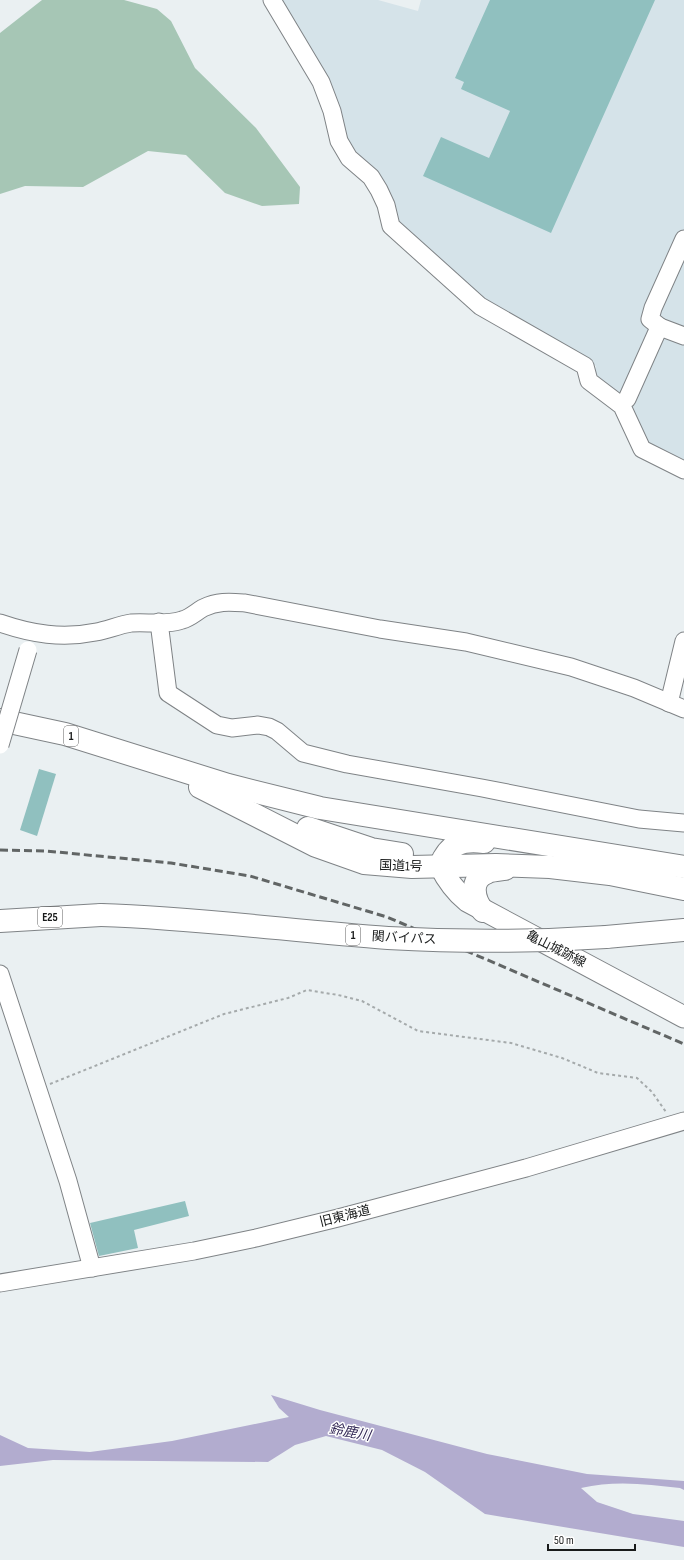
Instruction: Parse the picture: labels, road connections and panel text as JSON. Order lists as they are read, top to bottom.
{
  "streets": {
    "highway": [
      "1",
      "国道1号",
      "E25",
      "関バイパス"
    ],
    "main road": ["亀山城跡線"],
    "street": ["旧東海道"]
  },
  "crossings": [
    ["国道1号", "亀山城跡線"],
    ["E25", "関バイパス"]
  ],
  "water": ["鈴鹿川"],
  "scale_bar": "50 m"
}
